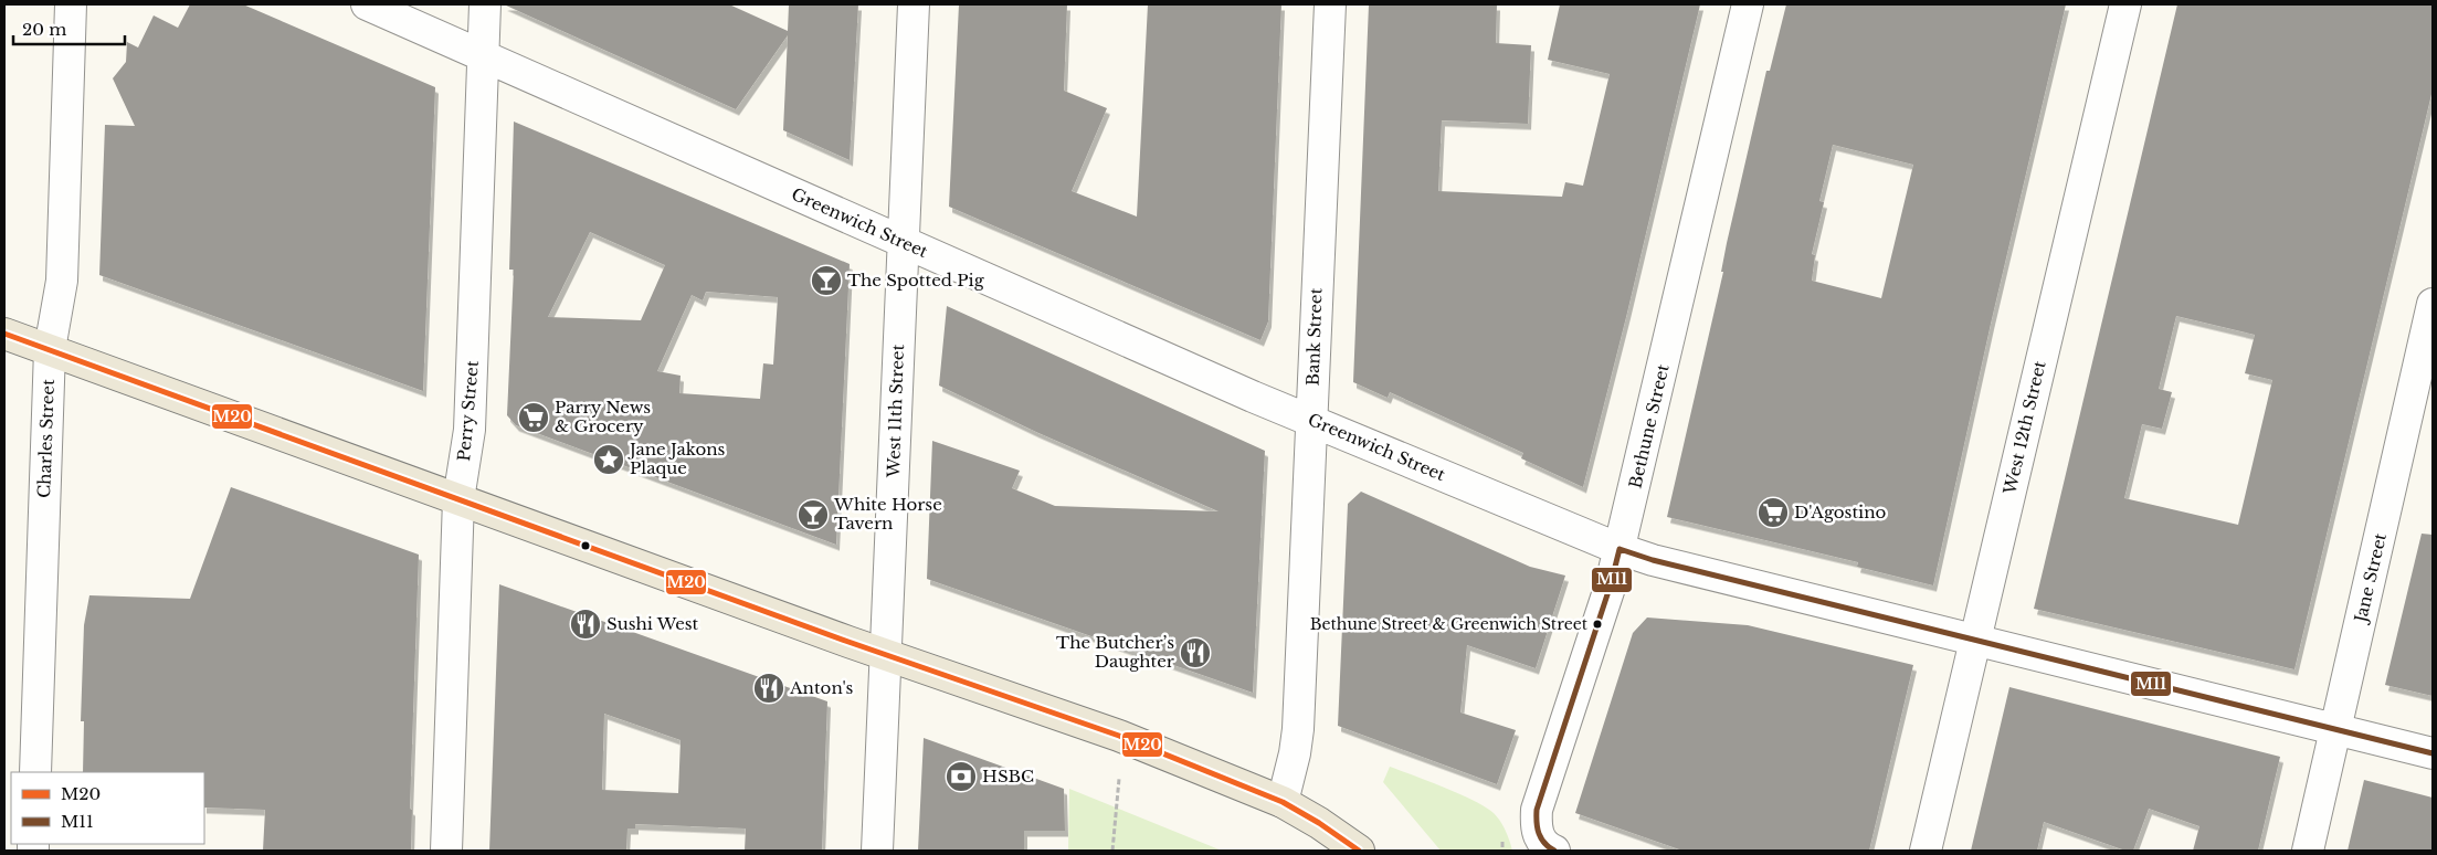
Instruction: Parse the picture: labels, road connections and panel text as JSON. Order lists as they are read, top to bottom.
{
  "streets": {
    "street": [
      "Greenwich Street",
      "Bank Street",
      "Perry Street",
      "West 11th Street",
      "Bethune Street",
      "West 12th Street",
      "Charles Street",
      "Jane Street"
    ]
  },
  "crossings": [
    ["Greenwich Street", "Bank Street"],
    ["Greenwich Street", "Perry Street"],
    ["Greenwich Street", "West 11th Street"],
    ["Greenwich Street", "Bethune Street"],
    ["Greenwich Street", "West 12th Street"],
    ["Greenwich Street", "Jane Street"]
  ],
  "places": {
    "bar": ["The Spotted Pig", "White Horse Tavern"],
    "supermarket": ["Parry News & Grocery", "D'Agostino"],
    "place": ["Jane Jakons Plaque"],
    "restaurant": ["Sushi West", "The Butcher’s Daughter", "Anton's"],
    "other": ["Bethune Street & Greenwich Street"],
    "bank": ["HSBC"]
  },
  "lines": ["transit line M20", "transit line M11"],
  "legend": ["M20", "M11"],
  "scale_bar": "20 m"
}
